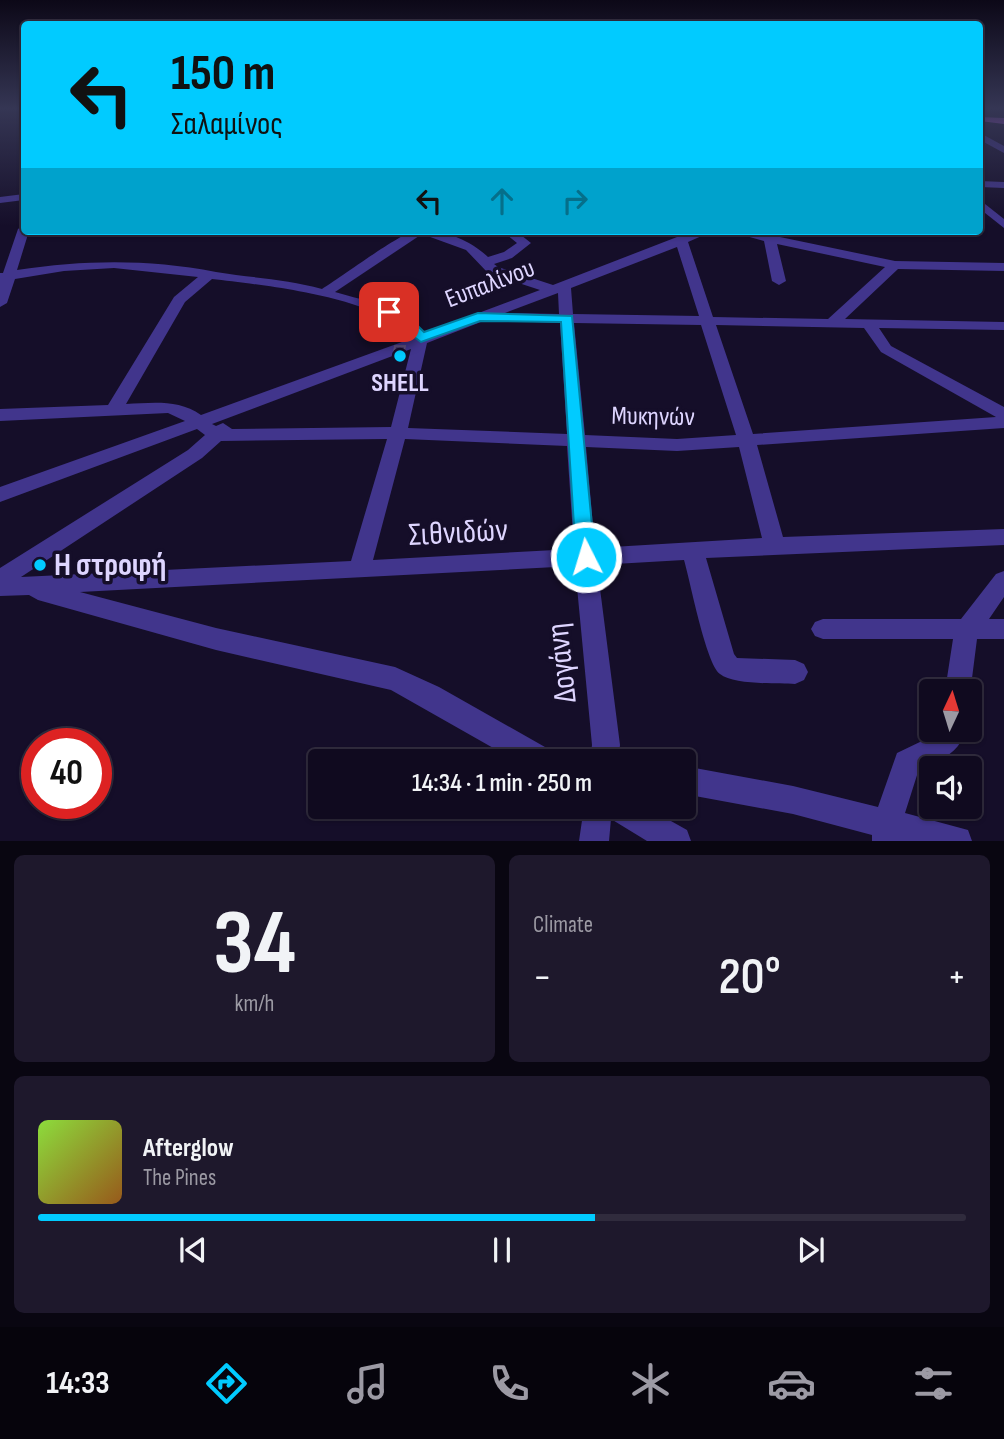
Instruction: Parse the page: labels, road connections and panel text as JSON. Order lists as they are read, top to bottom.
{
  "streets": {
    "street": [
      "Ευπαλίνου",
      "Μυκηνών",
      "Σιθνιδών",
      "Δογάνη"
    ]
  },
  "crossings": [
    ["Ευπαλίνου", "Μυκηνών"],
    ["Ευπαλίνου", "Δογάνη"],
    ["Μυκηνών", "Δογάνη"],
    ["Σιθνιδών", "Δογάνη"]
  ],
  "places": ["SHELL", "Η στροφή"],
  "north": "top",
  "page": {
    "turn": ["150 m", "Σαλαμίνος"],
    "limit": "40",
    "trip": "14:34 · 1 min · 250 m",
    "tile": [
      ["34", "km/h"],
      "Climate"
    ],
    "heat": ["−", "20°", "+"],
    "song": ["Afterglow", "The Pines"],
    "tabs": "14:33"
  }
}
